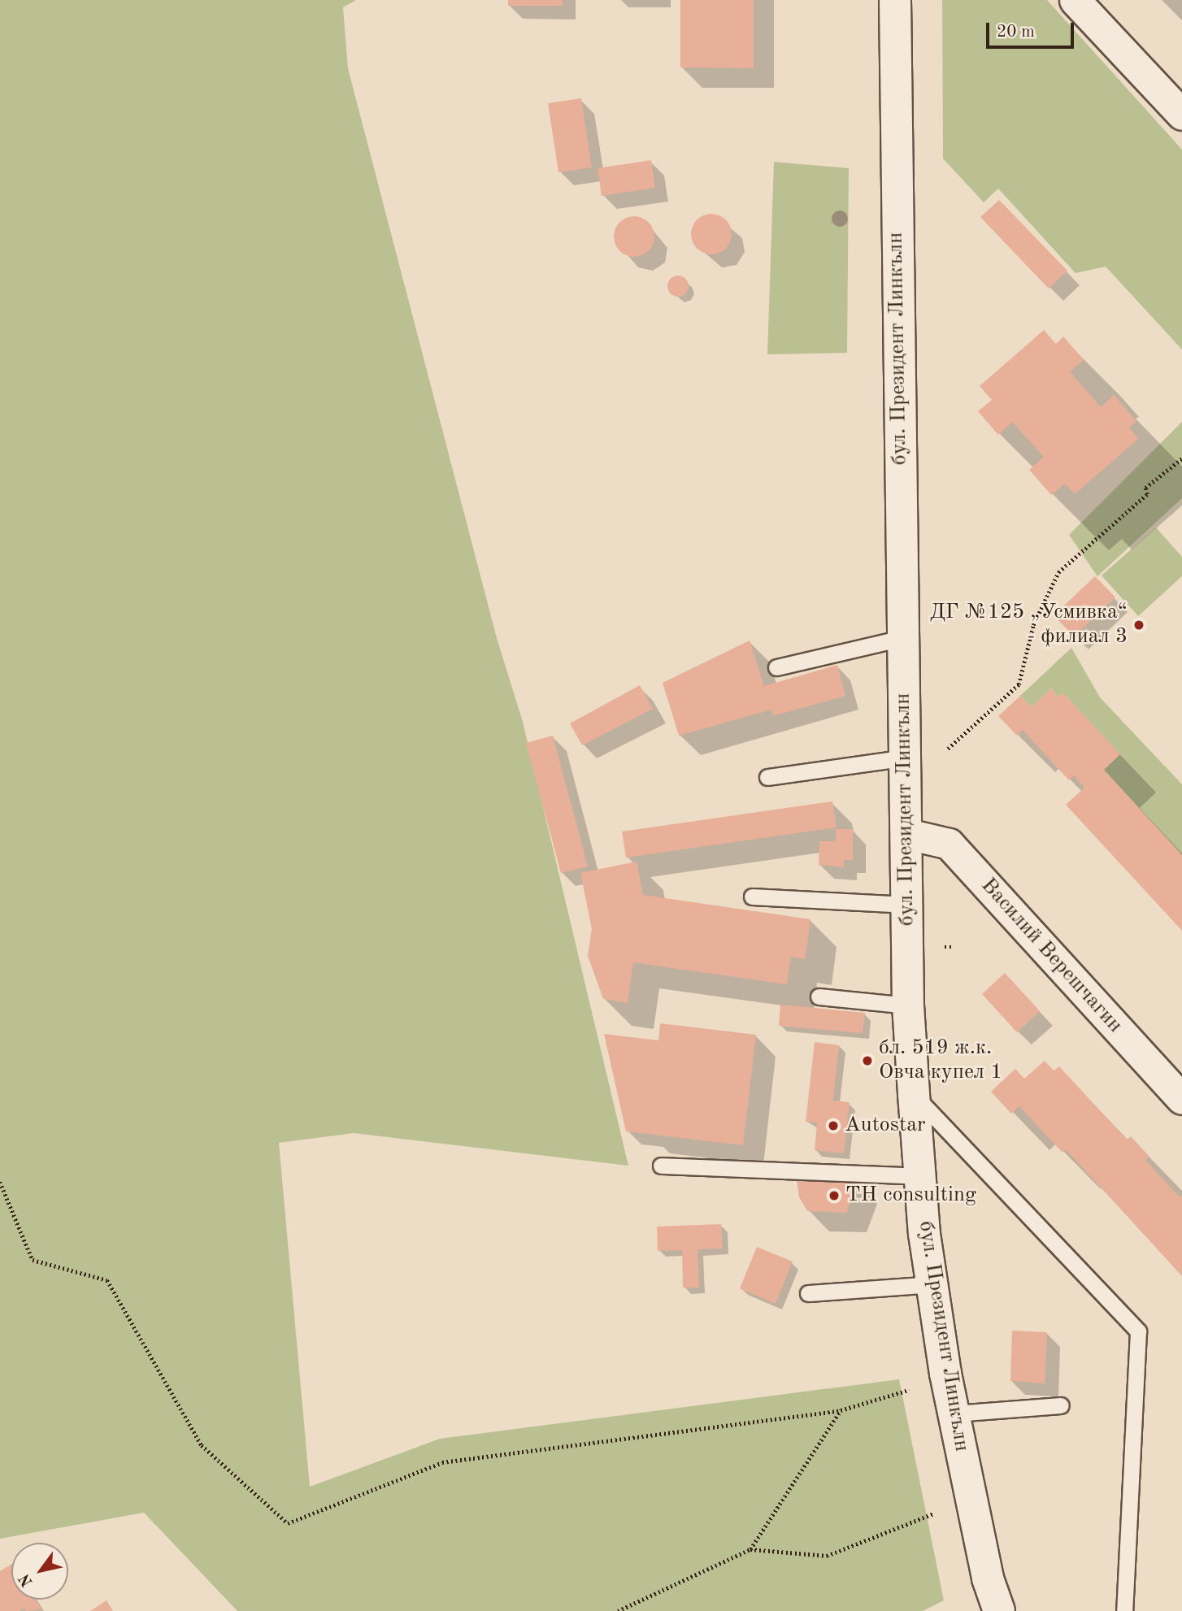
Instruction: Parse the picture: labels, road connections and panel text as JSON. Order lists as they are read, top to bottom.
{
  "streets": {
    "street": ["бул. Президент Линкълн", "Василий Верешчагин"]
  },
  "crossings": [
    ["бул. Президент Линкълн", "Василий Верешчагин"]
  ],
  "places": [
    "ДГ №125 „Усмивка“ - филиал 3",
    "бл. 519 ж.к. Овча купел 1",
    "Autostar",
    "TH consulting"
  ],
  "scale_bar": "20 m",
  "north": "bottom left"
}
